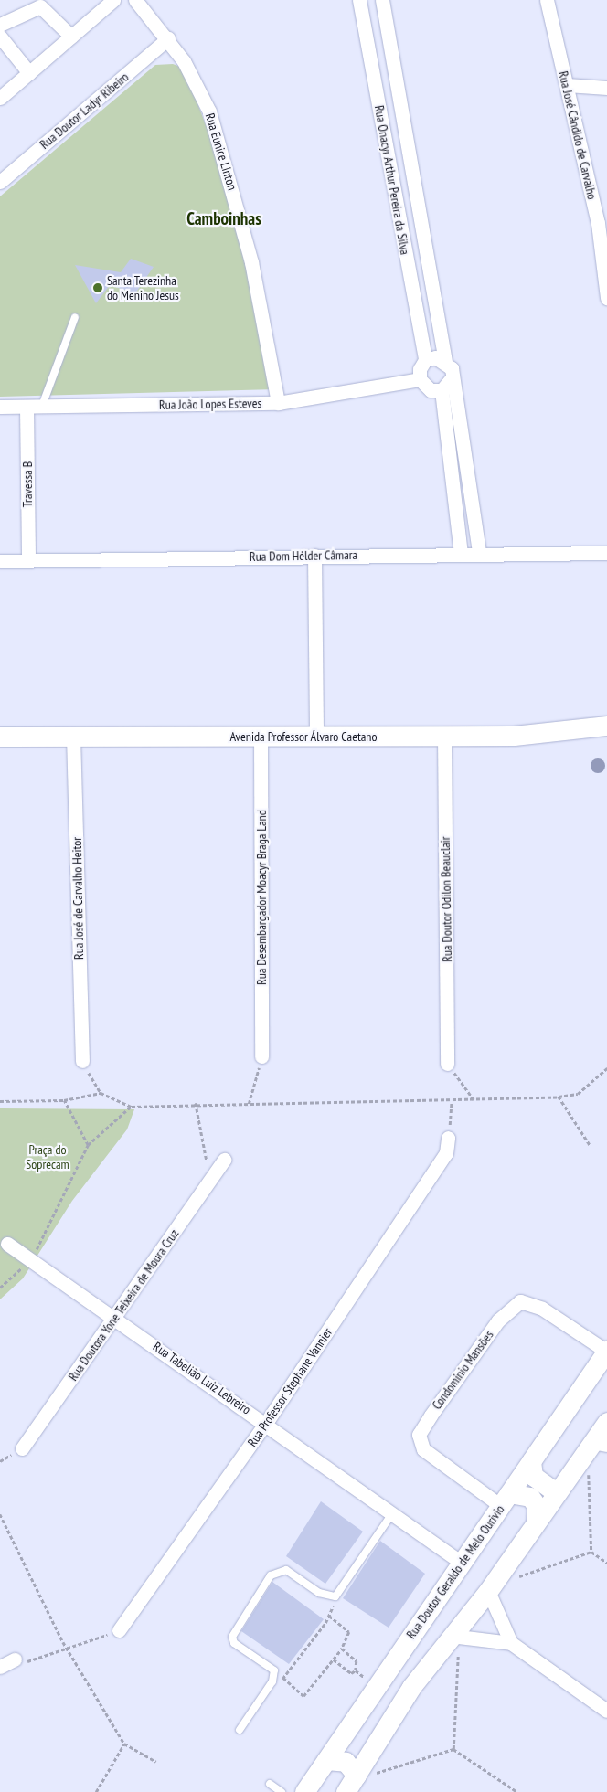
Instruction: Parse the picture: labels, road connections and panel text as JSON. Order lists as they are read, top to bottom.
{
  "streets": {
    "street": [
      "Rua Doutor Ladyr Ribeiro",
      "Rua José Cândido de Carvalho",
      "Rua Eunice Linton",
      "Rua Onacyr Arthur Pereira da Silva",
      "Rua João Lopes Esteves",
      "Travessa B",
      "Rua Dom Hélder Câmara",
      "Avenida Professor Álvaro Caetano",
      "Rua Desembargador Moacyr Braga Land",
      "Rua José de Carvalho Heitor",
      "Rua Doutor Odilon Beauclair",
      "Rua Doutora Yone Teixeira de Moura Cruz",
      "Condomínio Mansões",
      "Rua Tabelião Luiz Lebreiro",
      "Rua Professor Stephane Vannier",
      "Rua Doutor Geraldo de Melo Ourivio"
    ]
  },
  "crossings": [
    ["Rua Doutor Ladyr Ribeiro", "Rua Eunice Linton"],
    ["Rua Eunice Linton", "Rua João Lopes Esteves"],
    ["Rua Onacyr Arthur Pereira da Silva", "Rua João Lopes Esteves"],
    ["Rua João Lopes Esteves", "Travessa B"],
    ["Travessa B", "Rua Dom Hélder Câmara"],
    ["Avenida Professor Álvaro Caetano", "Rua Desembargador Moacyr Braga Land"],
    ["Avenida Professor Álvaro Caetano", "Rua José de Carvalho Heitor"],
    ["Avenida Professor Álvaro Caetano", "Rua Doutor Odilon Beauclair"],
    ["Rua Doutora Yone Teixeira de Moura Cruz", "Rua Tabelião Luiz Lebreiro"],
    ["Condomínio Mansões", "Rua Doutor Geraldo de Melo Ourivio"],
    ["Rua Tabelião Luiz Lebreiro", "Rua Professor Stephane Vannier"],
    ["Rua Tabelião Luiz Lebreiro", "Rua Doutor Geraldo de Melo Ourivio"]
  ],
  "districts": ["Camboinhas"],
  "parks": ["Praça do Soprecam"],
  "places": ["Santa Terezinha do Menino Jesus"]
}
